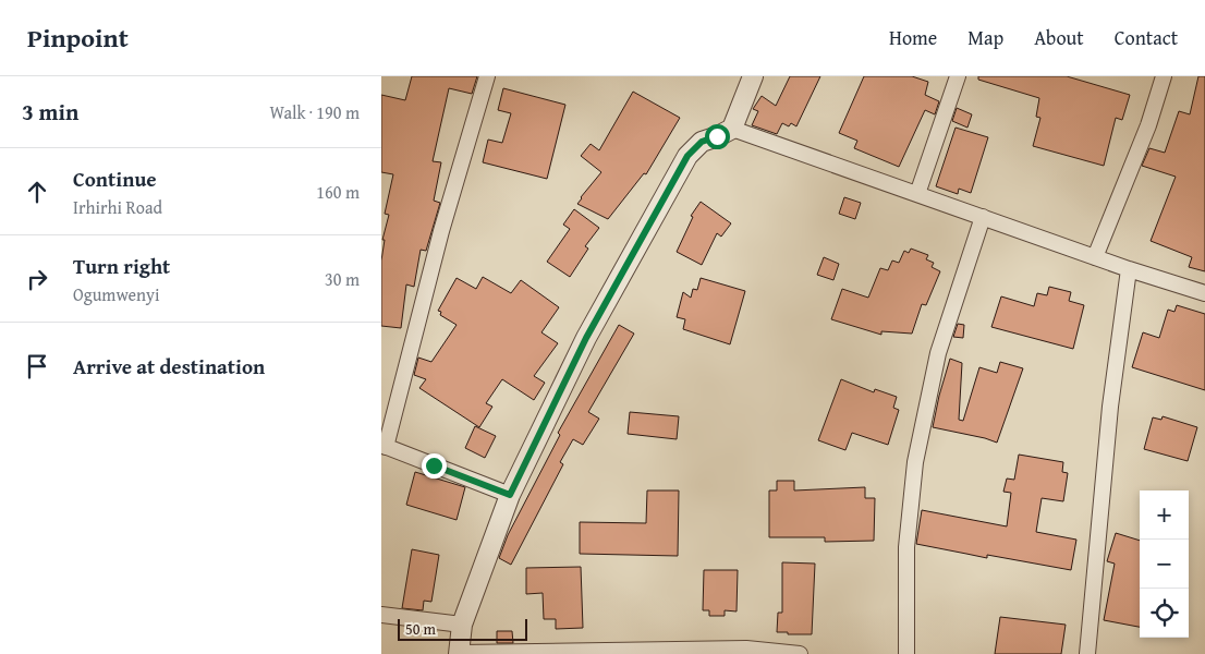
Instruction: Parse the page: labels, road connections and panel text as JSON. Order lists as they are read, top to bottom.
{
  "scale_bar": "50 m",
  "page": {
    "header": "Pinpoint",
    "nav": [
      "Home",
      "Map",
      "About",
      "Contact"
    ],
    "heading": ["3 min", "Walk · 190 m"],
    "list": [
      ["Continue", "Irhirhi Road", "160 m"],
      ["Turn right", "Ogumwenyi", "30 m"],
      "Arrive at destination"
    ],
    "map_buttons": ["+", "−"],
    "scale": "50 m"
  }
}
